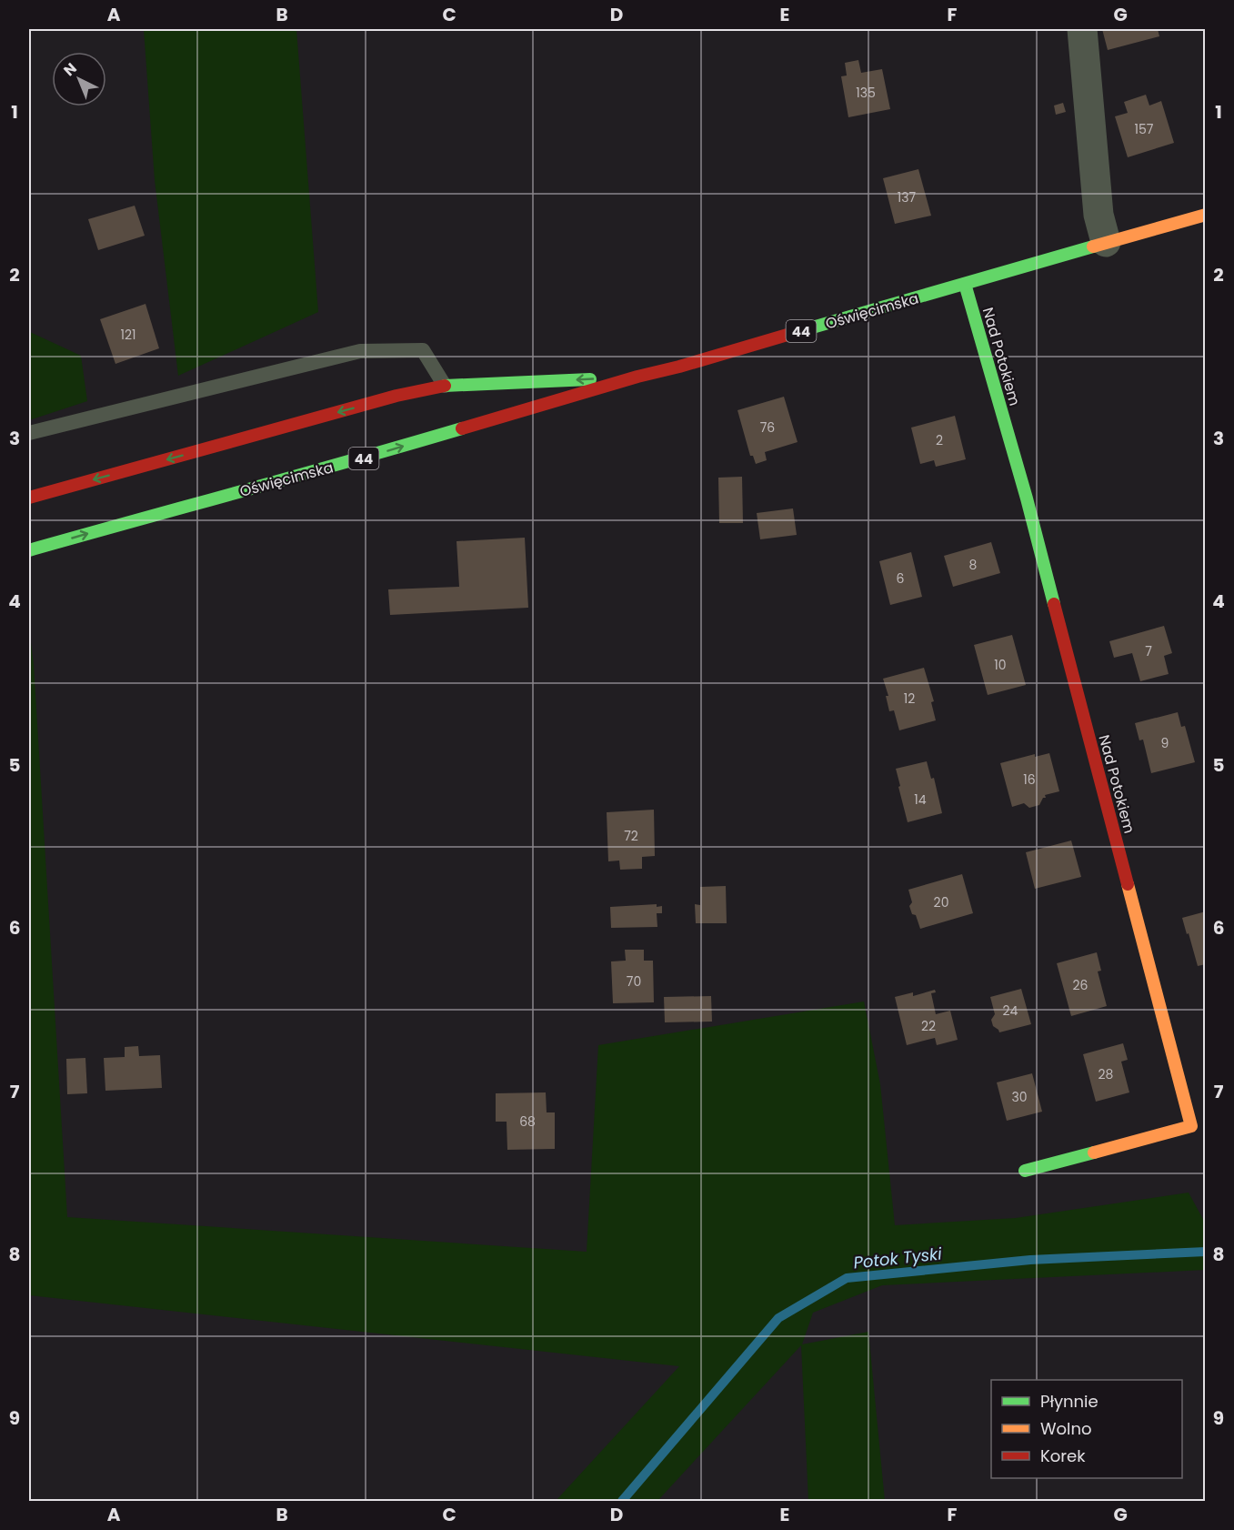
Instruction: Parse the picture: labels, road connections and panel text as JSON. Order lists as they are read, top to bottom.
{
  "streets": {
    "main road": ["Oświęcimska", "44", "Nad Potokiem"]
  },
  "crossings": [
    ["Oświęcimska", "Nad Potokiem"]
  ],
  "water": ["Potok Tyski"],
  "house_numbers": [
    "135",
    "157",
    "137",
    "121",
    "76",
    "2",
    "8",
    "6",
    "7",
    "10",
    "12",
    "9",
    "16",
    "14",
    "72",
    "20",
    "70",
    "26",
    "24",
    "22",
    "28",
    "30",
    "68"
  ],
  "legend": ["Płynnie", "Wolno", "Korek"],
  "north": "top left",
  "grid": {
    "columns": [
      "A",
      "B",
      "C",
      "D",
      "E",
      "F",
      "G"
    ],
    "rows": [
      "1",
      "2",
      "3",
      "4",
      "5",
      "6",
      "7",
      "8",
      "9"
    ]
  }
}
